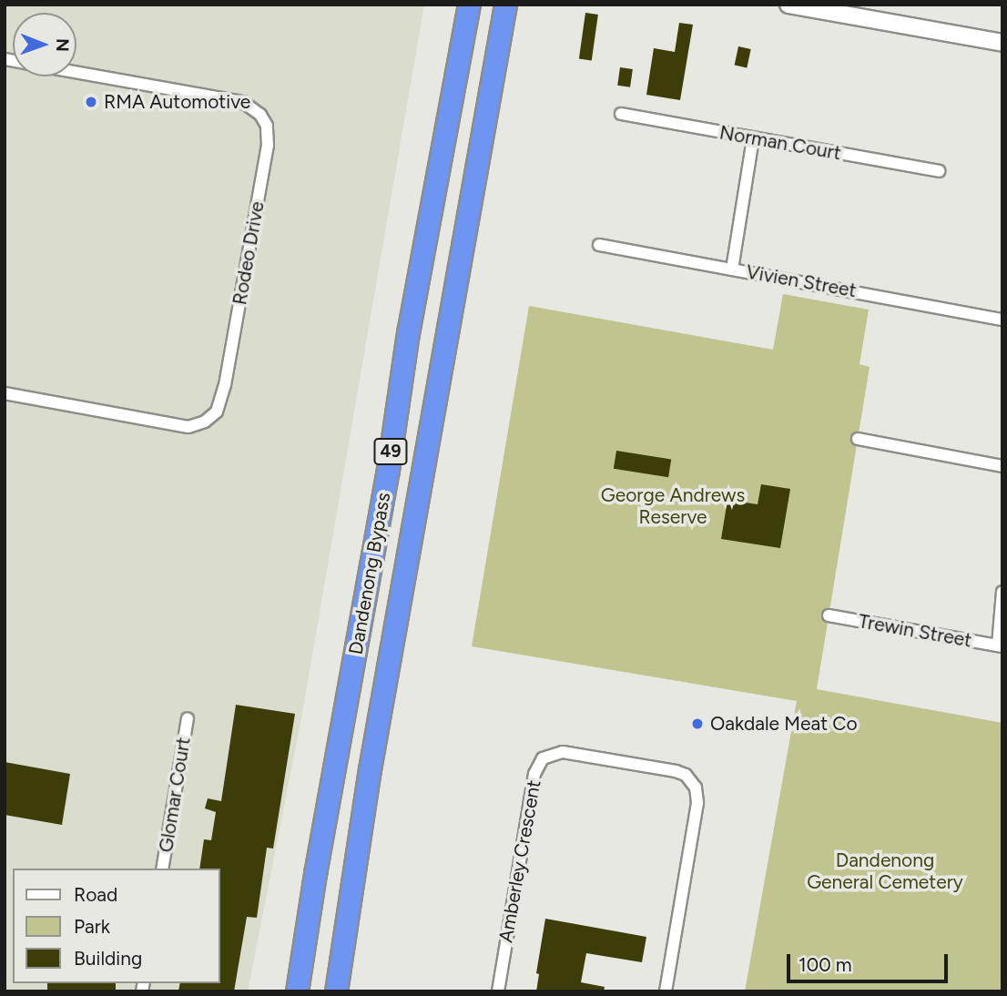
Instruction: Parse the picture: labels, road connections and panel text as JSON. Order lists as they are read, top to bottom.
{
  "streets": {
    "highway": ["49", "Dandenong Bypass"],
    "street": [
      "Norman Court",
      "Rodeo Drive",
      "Vivien Street",
      "Trewin Street",
      "Glomar Court",
      "Amberley Crescent"
    ]
  },
  "parks": ["George Andrews Reserve", "Dandenong General Cemetery"],
  "places": ["RMA Automotive", "Oakdale Meat Co"],
  "legend": ["Road", "Park", "Building"],
  "scale_bar": "100 m",
  "north": "right"
}
